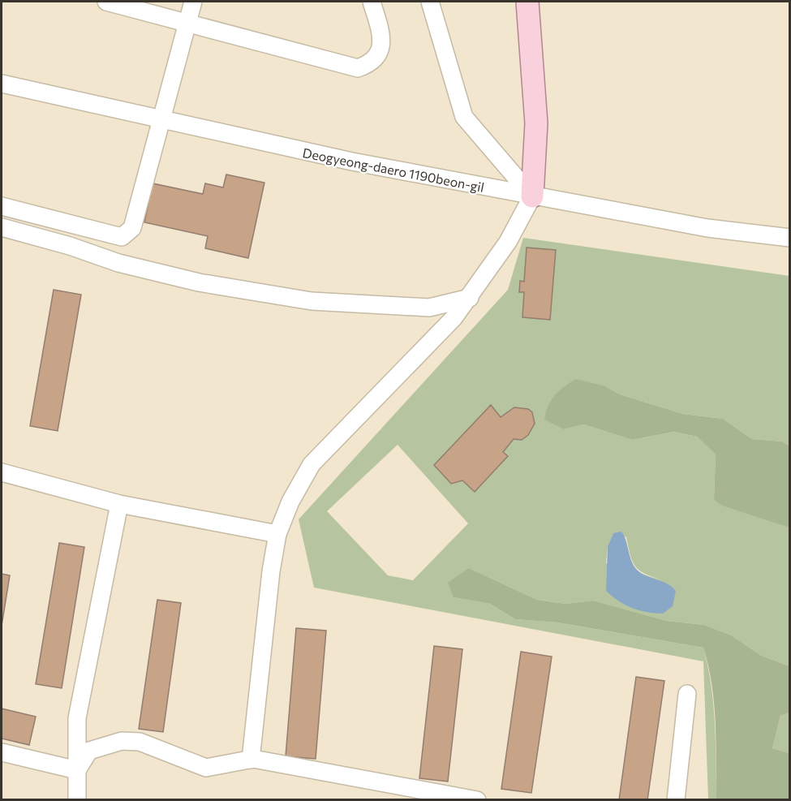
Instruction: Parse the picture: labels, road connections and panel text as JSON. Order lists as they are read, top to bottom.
{
  "streets": {
    "street": ["Deogyeong-daero 1190beon-gil"]
  }
}
